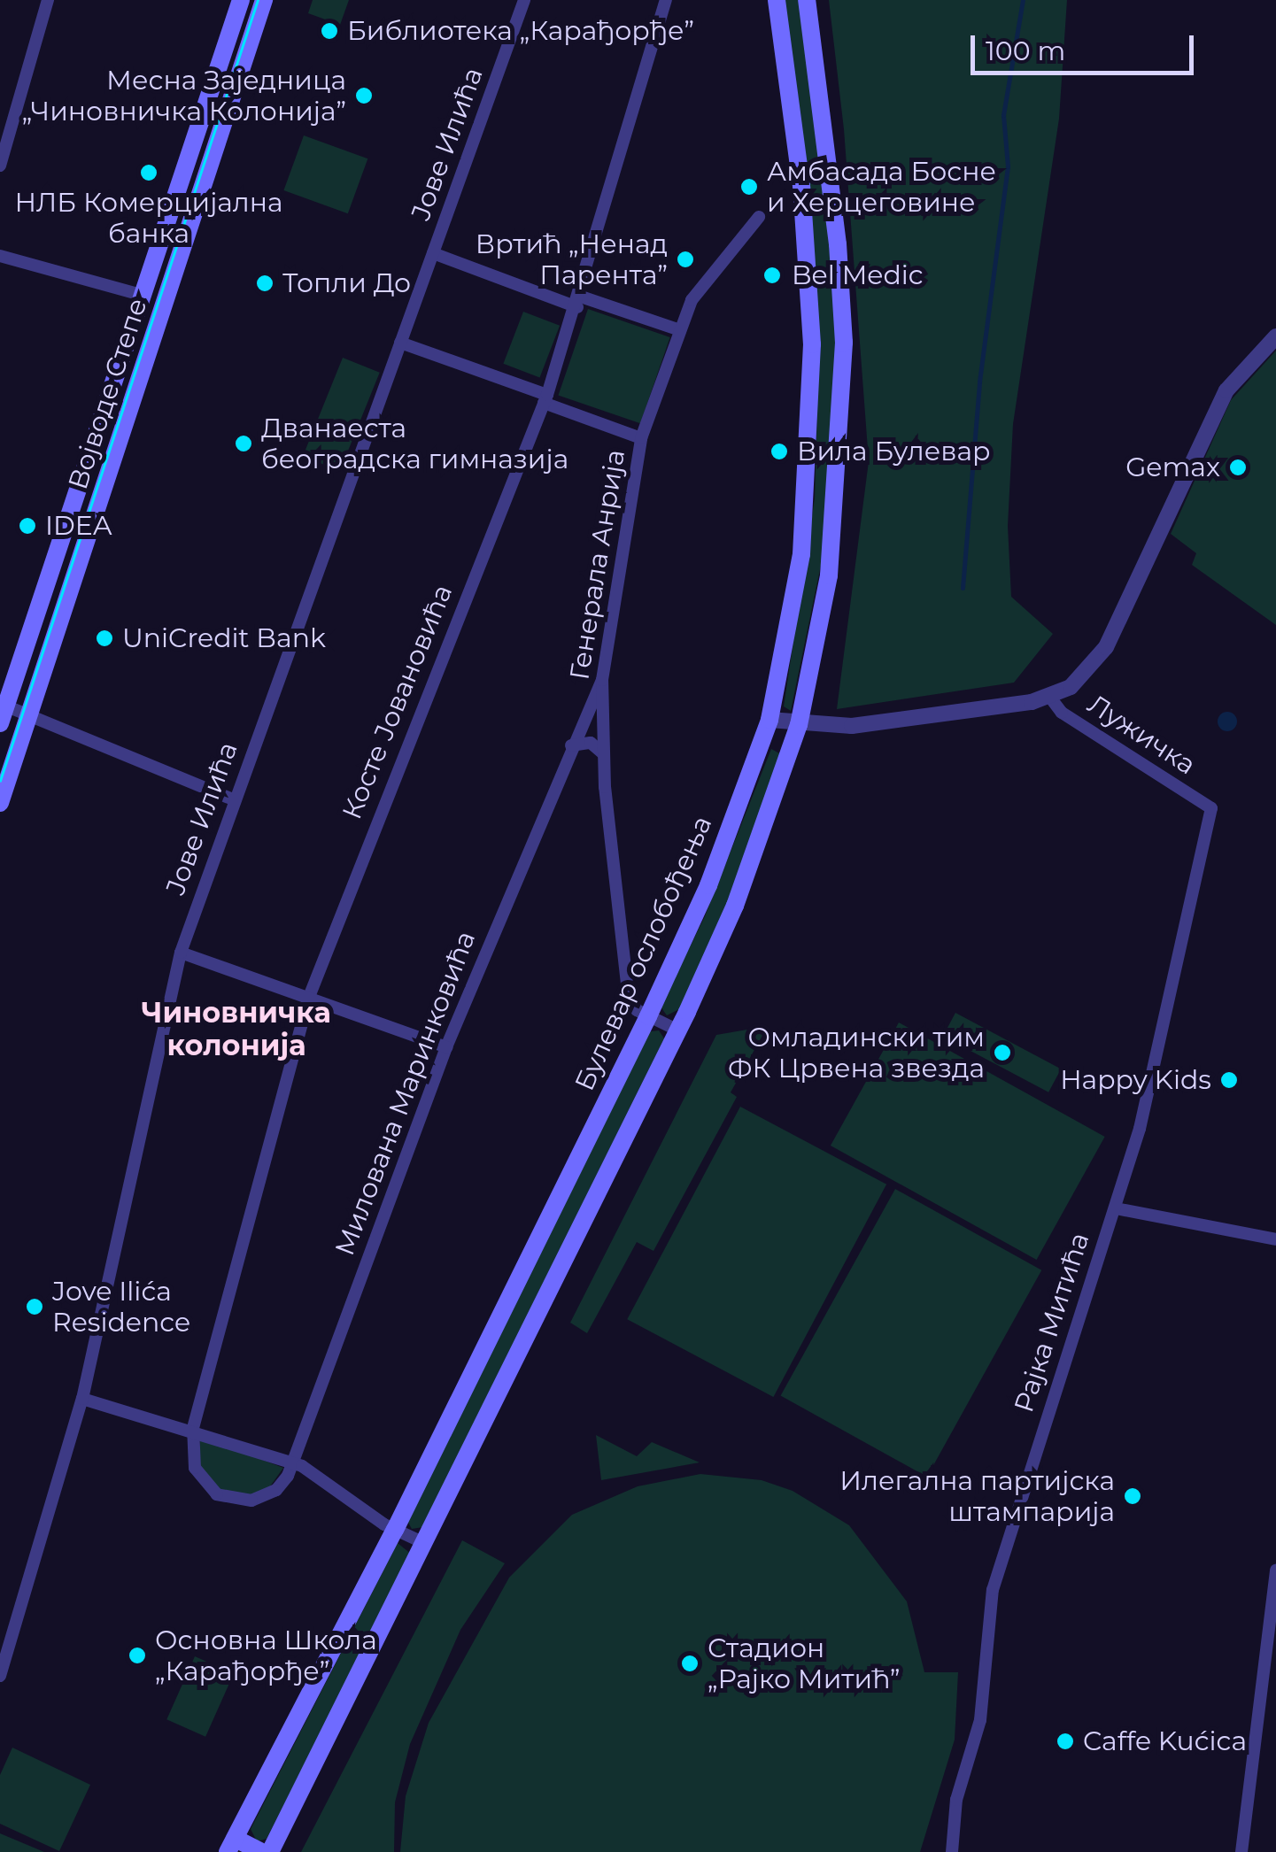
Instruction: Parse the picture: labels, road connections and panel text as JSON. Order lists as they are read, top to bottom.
{
  "streets": {
    "main road": ["Војводе Степе", "Булевар ослобођења"],
    "street": [
      "Јове Илића",
      "Генерала Анрија",
      "Косте Јовановића",
      "Лужичка",
      "Милована Маринковића",
      "Рајка Митића"
    ]
  },
  "crossings": [
    ["Генерала Анрија", "Булевар ослобођења"],
    ["Генерала Анрија", "Милована Маринковића"],
    ["Косте Јовановића", "Милована Маринковића"],
    ["Лужичка", "Рајка Митића"]
  ],
  "districts": ["Чиновничка колонија"],
  "places": [
    "Библиотека „Карађорђе”",
    "Месна Заједница „Чиновничка Колонија”",
    "НЛБ Комерцијална банка",
    "Амбасада Босне и Херцеговине",
    "Вртић „Ненад Парента”",
    "Bel Medic",
    "Топли До",
    "Дванаеста београдска гимназија",
    "Вила Булевар",
    "Gemax",
    "IDEA",
    "UniCredit Bank",
    "Омладински тим ФК Црвена звезда",
    "Happy Kids",
    "Jove Ilića Residence",
    "Илегална партијска штампарија",
    "Основна Школа „Карађорђе”",
    "Стадион „Рајко Митић”",
    "Caffe Kućica"
  ],
  "scale_bar": "100 m"
}
